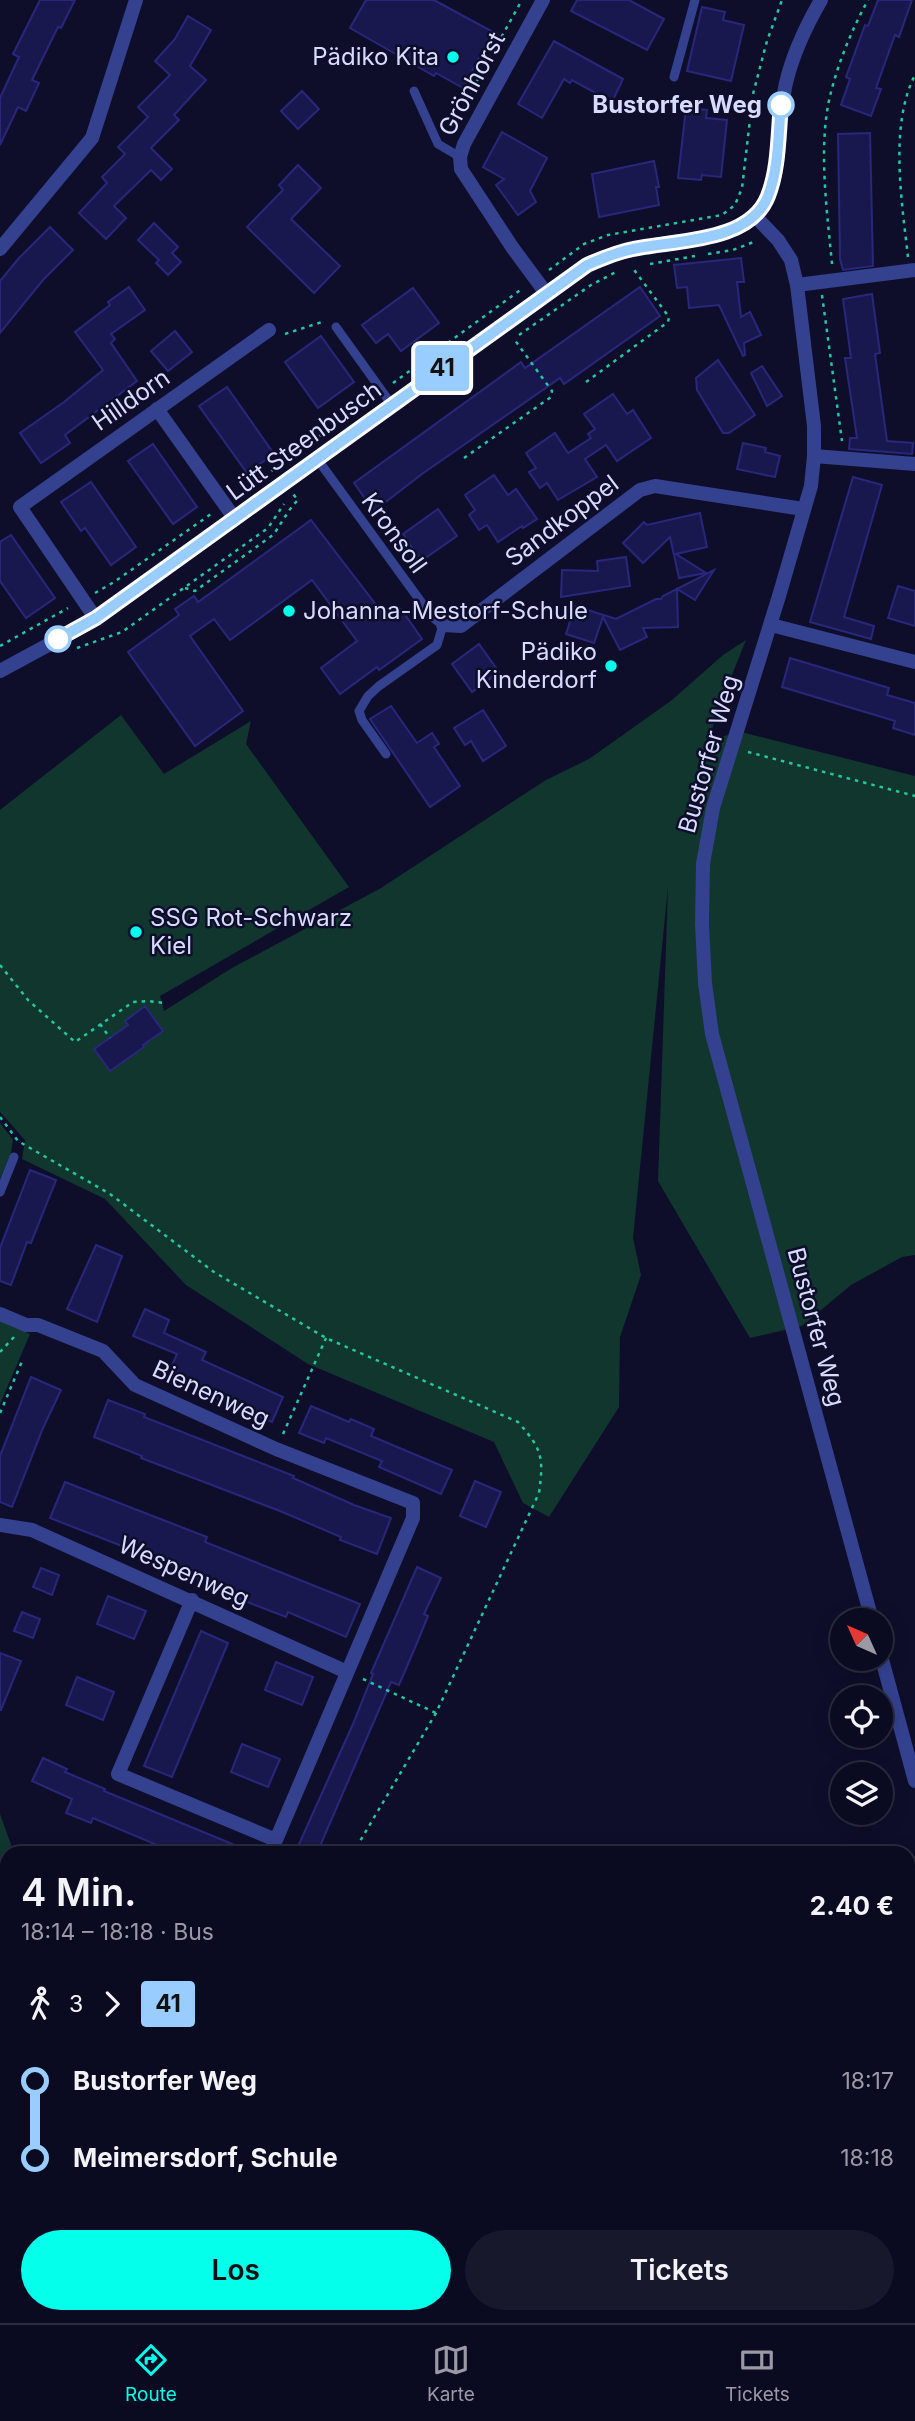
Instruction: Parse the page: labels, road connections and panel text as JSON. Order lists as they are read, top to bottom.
{
  "streets": {
    "street": [
      "Grönhorst",
      "Hilldorn",
      "Lütt Steenbusch",
      "Sandkoppel",
      "Bustorfer Weg",
      "Bienenweg",
      "Wespenweg"
    ],
    "lane": ["Kronsoll"]
  },
  "crossings": [
    ["Grönhorst", "Lütt Steenbusch"],
    ["Lütt Steenbusch", "Kronsoll"],
    ["Lütt Steenbusch", "Bustorfer Weg"],
    ["Sandkoppel", "Kronsoll"],
    ["Sandkoppel", "Bustorfer Weg"],
    ["Bienenweg", "Wespenweg"]
  ],
  "places": [
    "Pädiko Kita",
    "Bustorfer Weg",
    "Johanna-Mestorf-Schule",
    "Pädiko Kinderdorf",
    "SSG Rot-Schwarz Kiel"
  ],
  "lines": ["bus line 41"],
  "north": "top left",
  "page": {
    "on_map": "41",
    "heading": ["4 Min.", "18:14 – 18:18 · Bus", "2.40 €"],
    "legs": ["3", "41"],
    "list": [
      {
        "name": "Bustorfer Weg",
        "value": "18:17"
      },
      {
        "name": "Meimersdorf, Schule",
        "value": "18:18"
      }
    ],
    "buttons": ["Los", "Tickets"],
    "tabs": ["Route", "Karte", "Tickets"]
  }
}
